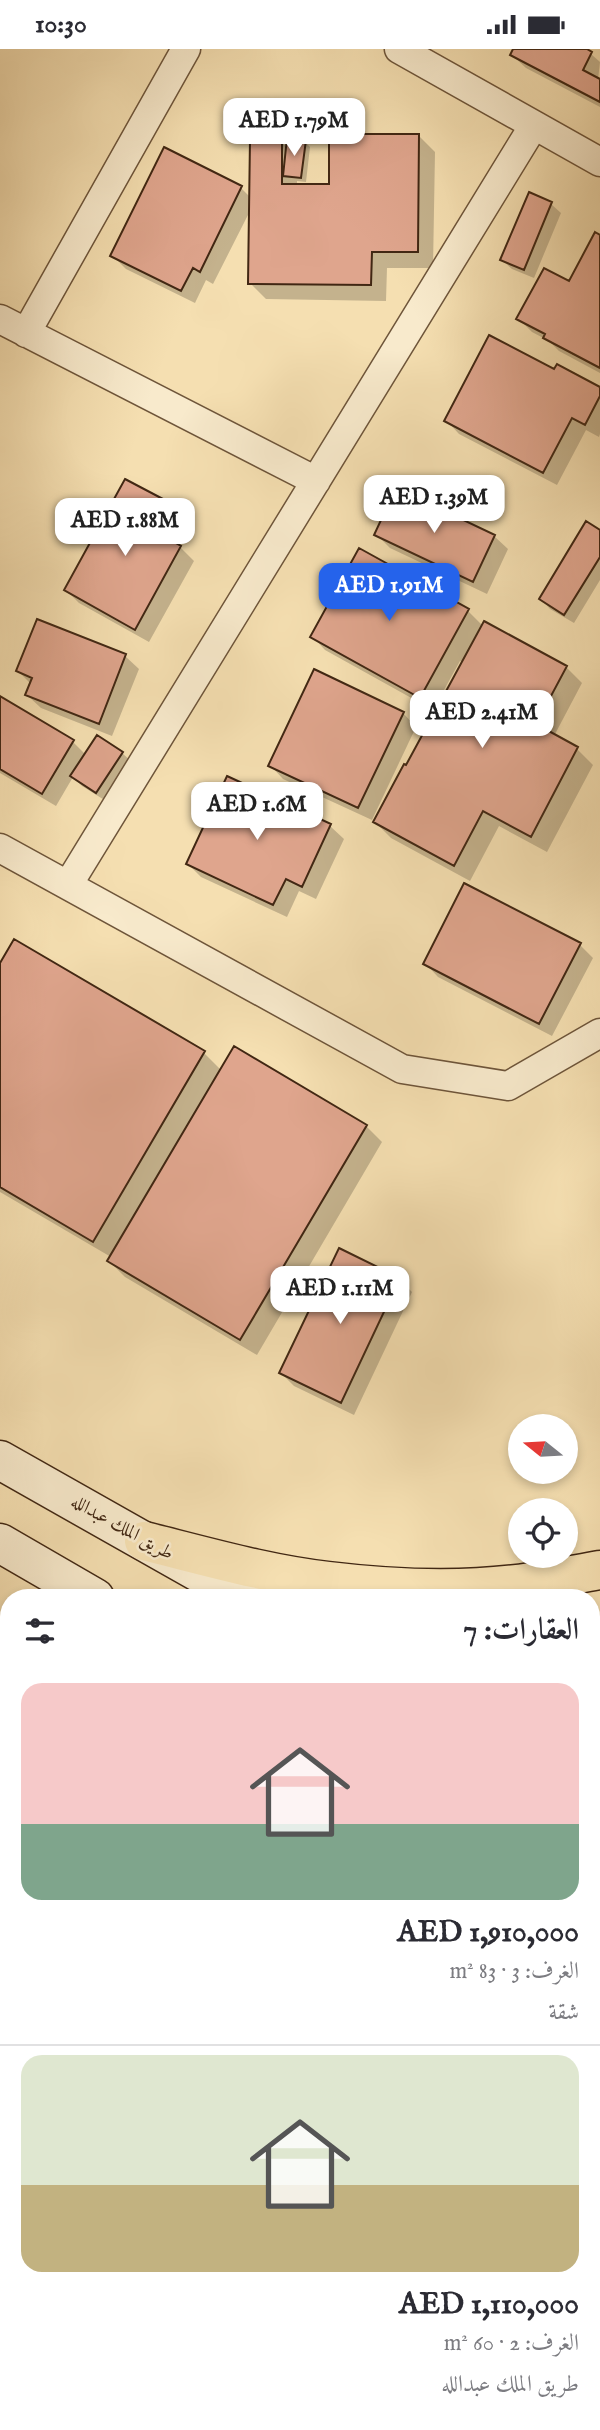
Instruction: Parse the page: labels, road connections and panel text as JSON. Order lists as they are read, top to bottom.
{
  "streets": {
    "street": ["طريق الملك عبدالله"]
  },
  "north": "left",
  "page": {
    "status": "10:30",
    "price": [
      "AED 1.79M",
      "AED 1.39M",
      "AED 1.88M",
      "AED 1.91M",
      "AED 2.41M",
      "AED 1.6M",
      "AED 1.11M"
    ],
    "heading": "العقارات: 7",
    "list": [
      {
        "name": "AED 1,910,000",
        "note": "الغرف: 3 · 83 m² · شقة"
      },
      {
        "name": "AED 1,110,000",
        "note": "الغرف: 2 · 60 m² · طريق الملك عبدالله"
      }
    ]
  }
}
